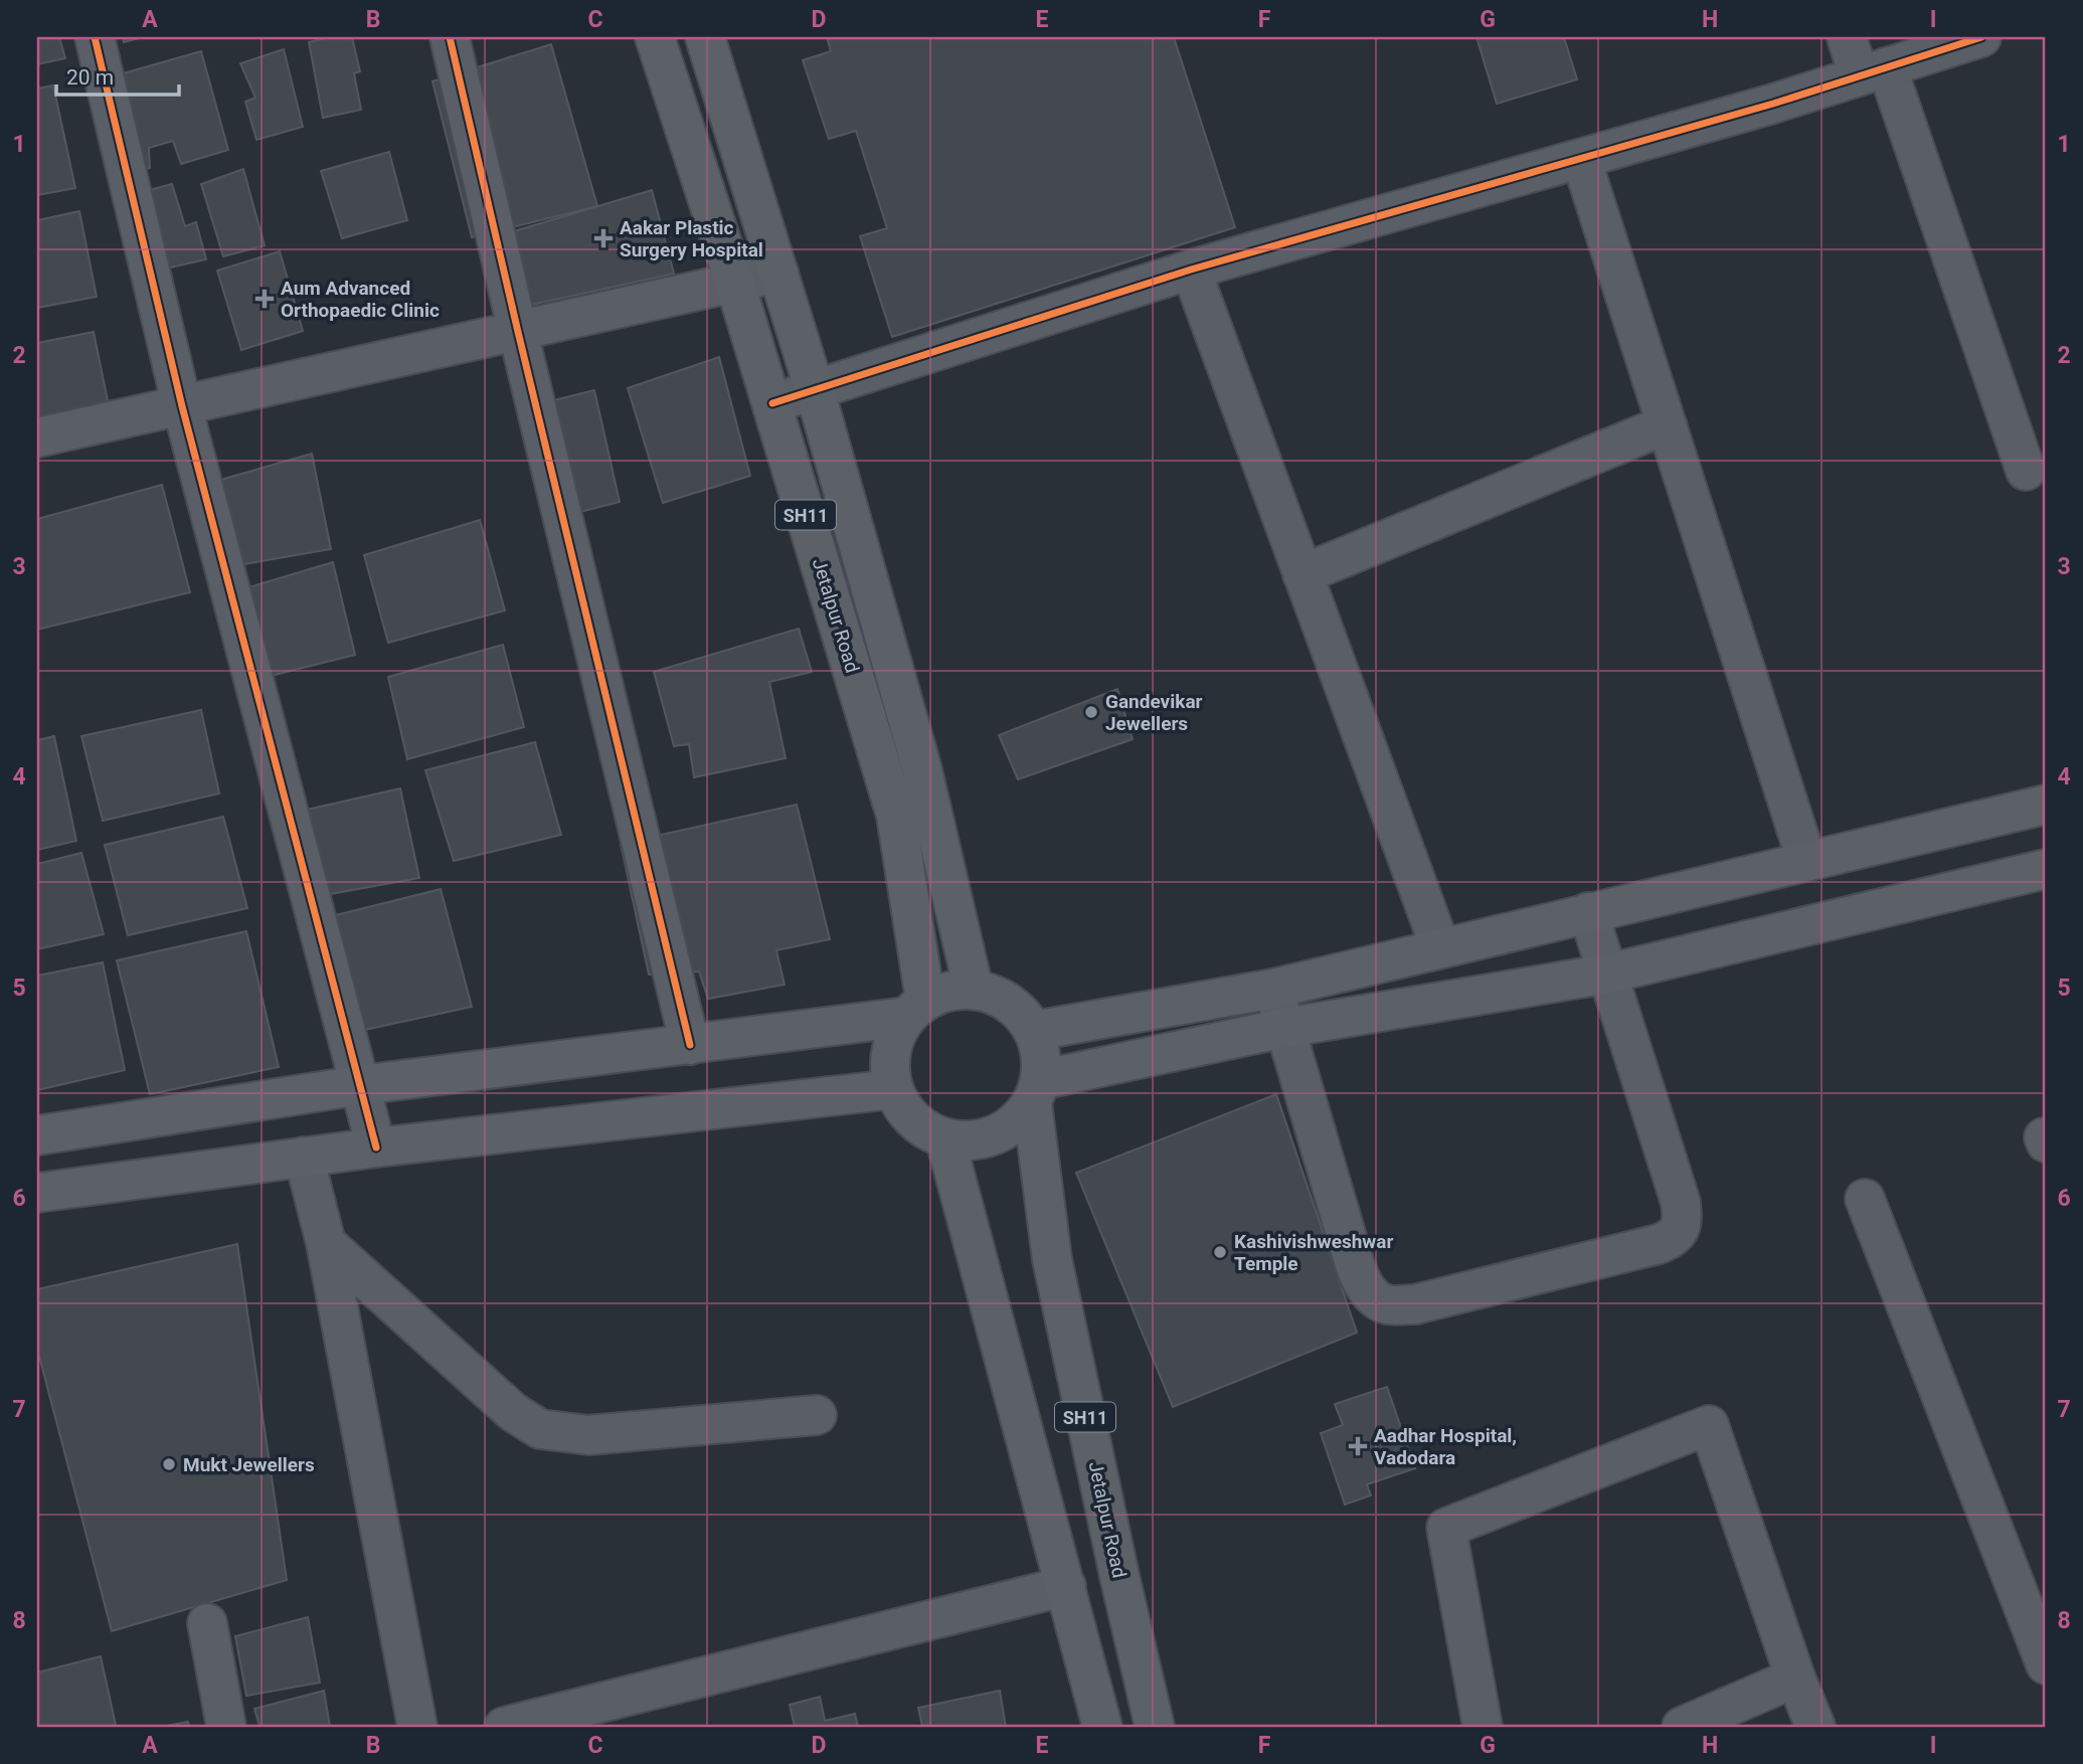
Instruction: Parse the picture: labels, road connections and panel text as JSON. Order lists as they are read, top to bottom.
{
  "streets": {
    "main road": ["SH11", "Jetalpur Road"]
  },
  "crossings": [
    ["SH11", "Jetalpur Road"]
  ],
  "places": {
    "health": ["Aakar Plastic Surgery Hospital", "Aum Advanced Orthopaedic Clinic", "Aadhar Hospital, Vadodara"],
    "other": ["Gandevikar Jewellers", "Kashivishweshwar Temple", "Mukt Jewellers"]
  },
  "scale_bar": "20 m",
  "grid": {
    "columns": [
      "A",
      "B",
      "C",
      "D",
      "E",
      "F",
      "G",
      "H",
      "I"
    ],
    "rows": [
      "1",
      "2",
      "3",
      "4",
      "5",
      "6",
      "7",
      "8"
    ]
  }
}
